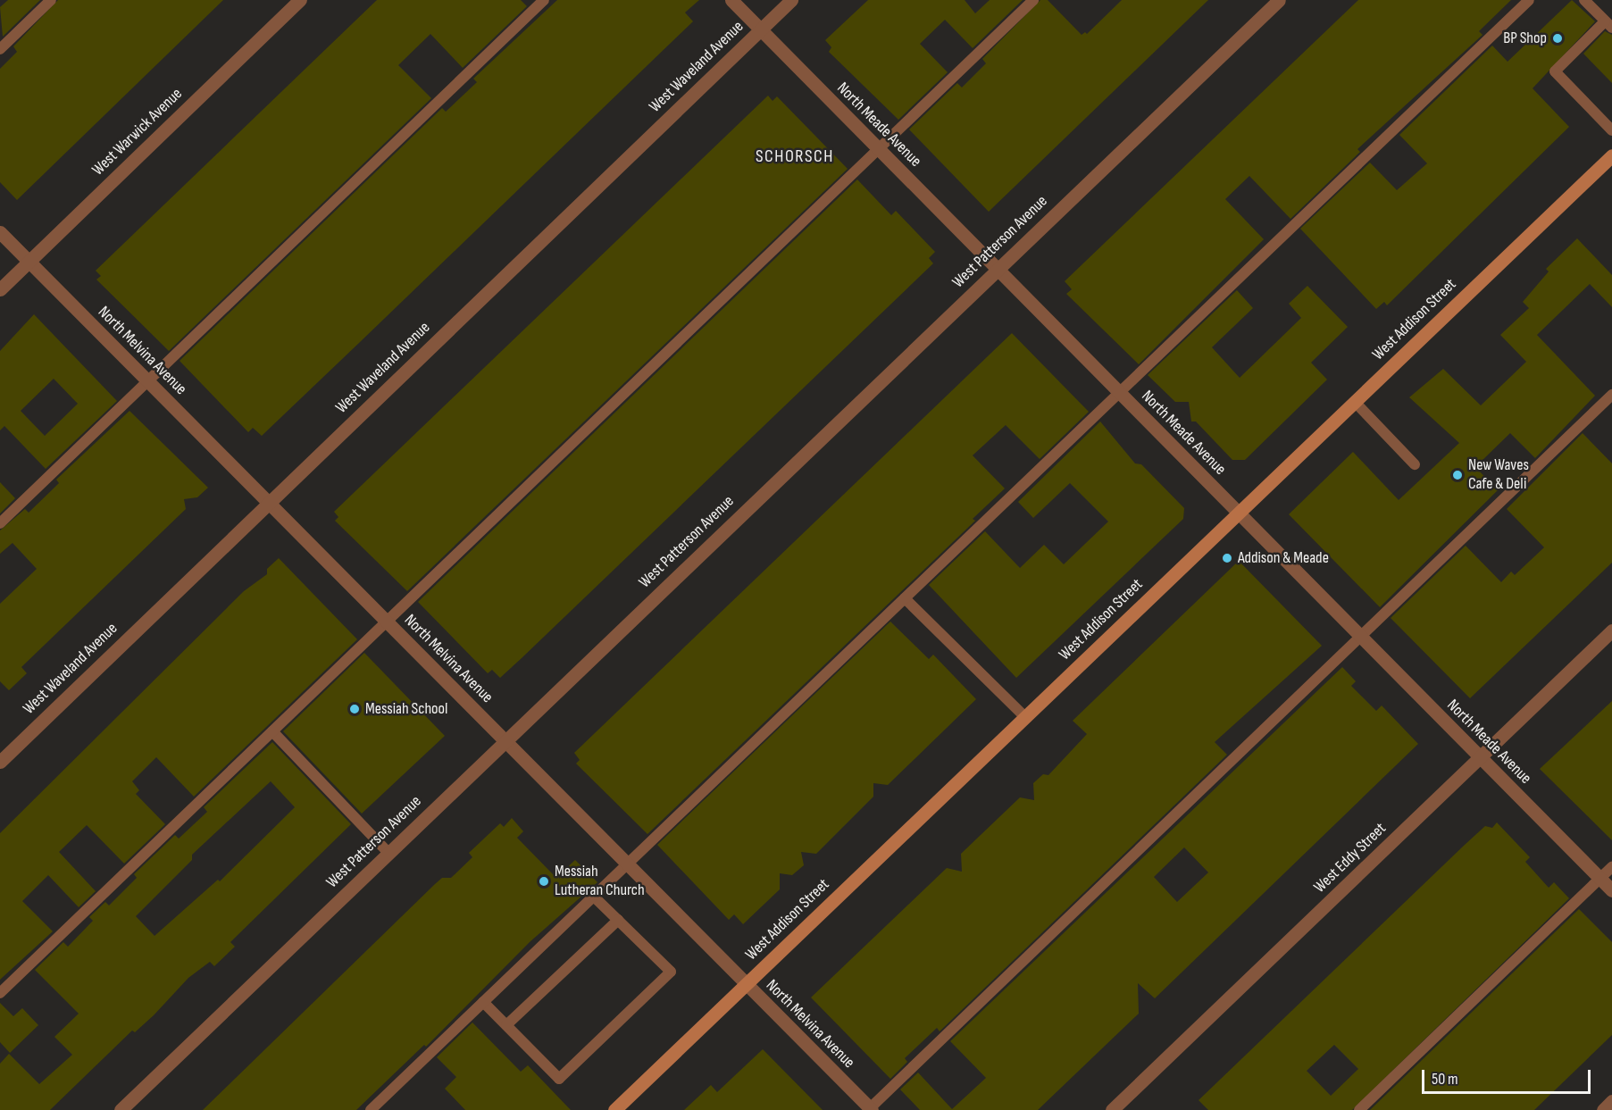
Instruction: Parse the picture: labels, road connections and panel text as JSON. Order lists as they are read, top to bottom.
{
  "streets": {
    "street": [
      "West Waveland Avenue",
      "North Meade Avenue",
      "West Warwick Avenue",
      "West Patterson Avenue",
      "West Addison Street",
      "North Melvina Avenue",
      "West Eddy Street"
    ]
  },
  "crossings": [
    ["West Waveland Avenue", "North Meade Avenue"],
    ["West Waveland Avenue", "North Melvina Avenue"],
    ["North Meade Avenue", "West Patterson Avenue"],
    ["North Meade Avenue", "West Addison Street"],
    ["North Meade Avenue", "West Eddy Street"],
    ["West Warwick Avenue", "North Melvina Avenue"],
    ["West Patterson Avenue", "North Melvina Avenue"],
    ["West Addison Street", "North Melvina Avenue"]
  ],
  "districts": ["SCHORSCH"],
  "places": [
    "BP Shop",
    "New Waves Cafe & Deli",
    "Addison & Meade",
    "Messiah School",
    "Messiah Lutheran Church"
  ],
  "scale_bar": "50 m"
}
